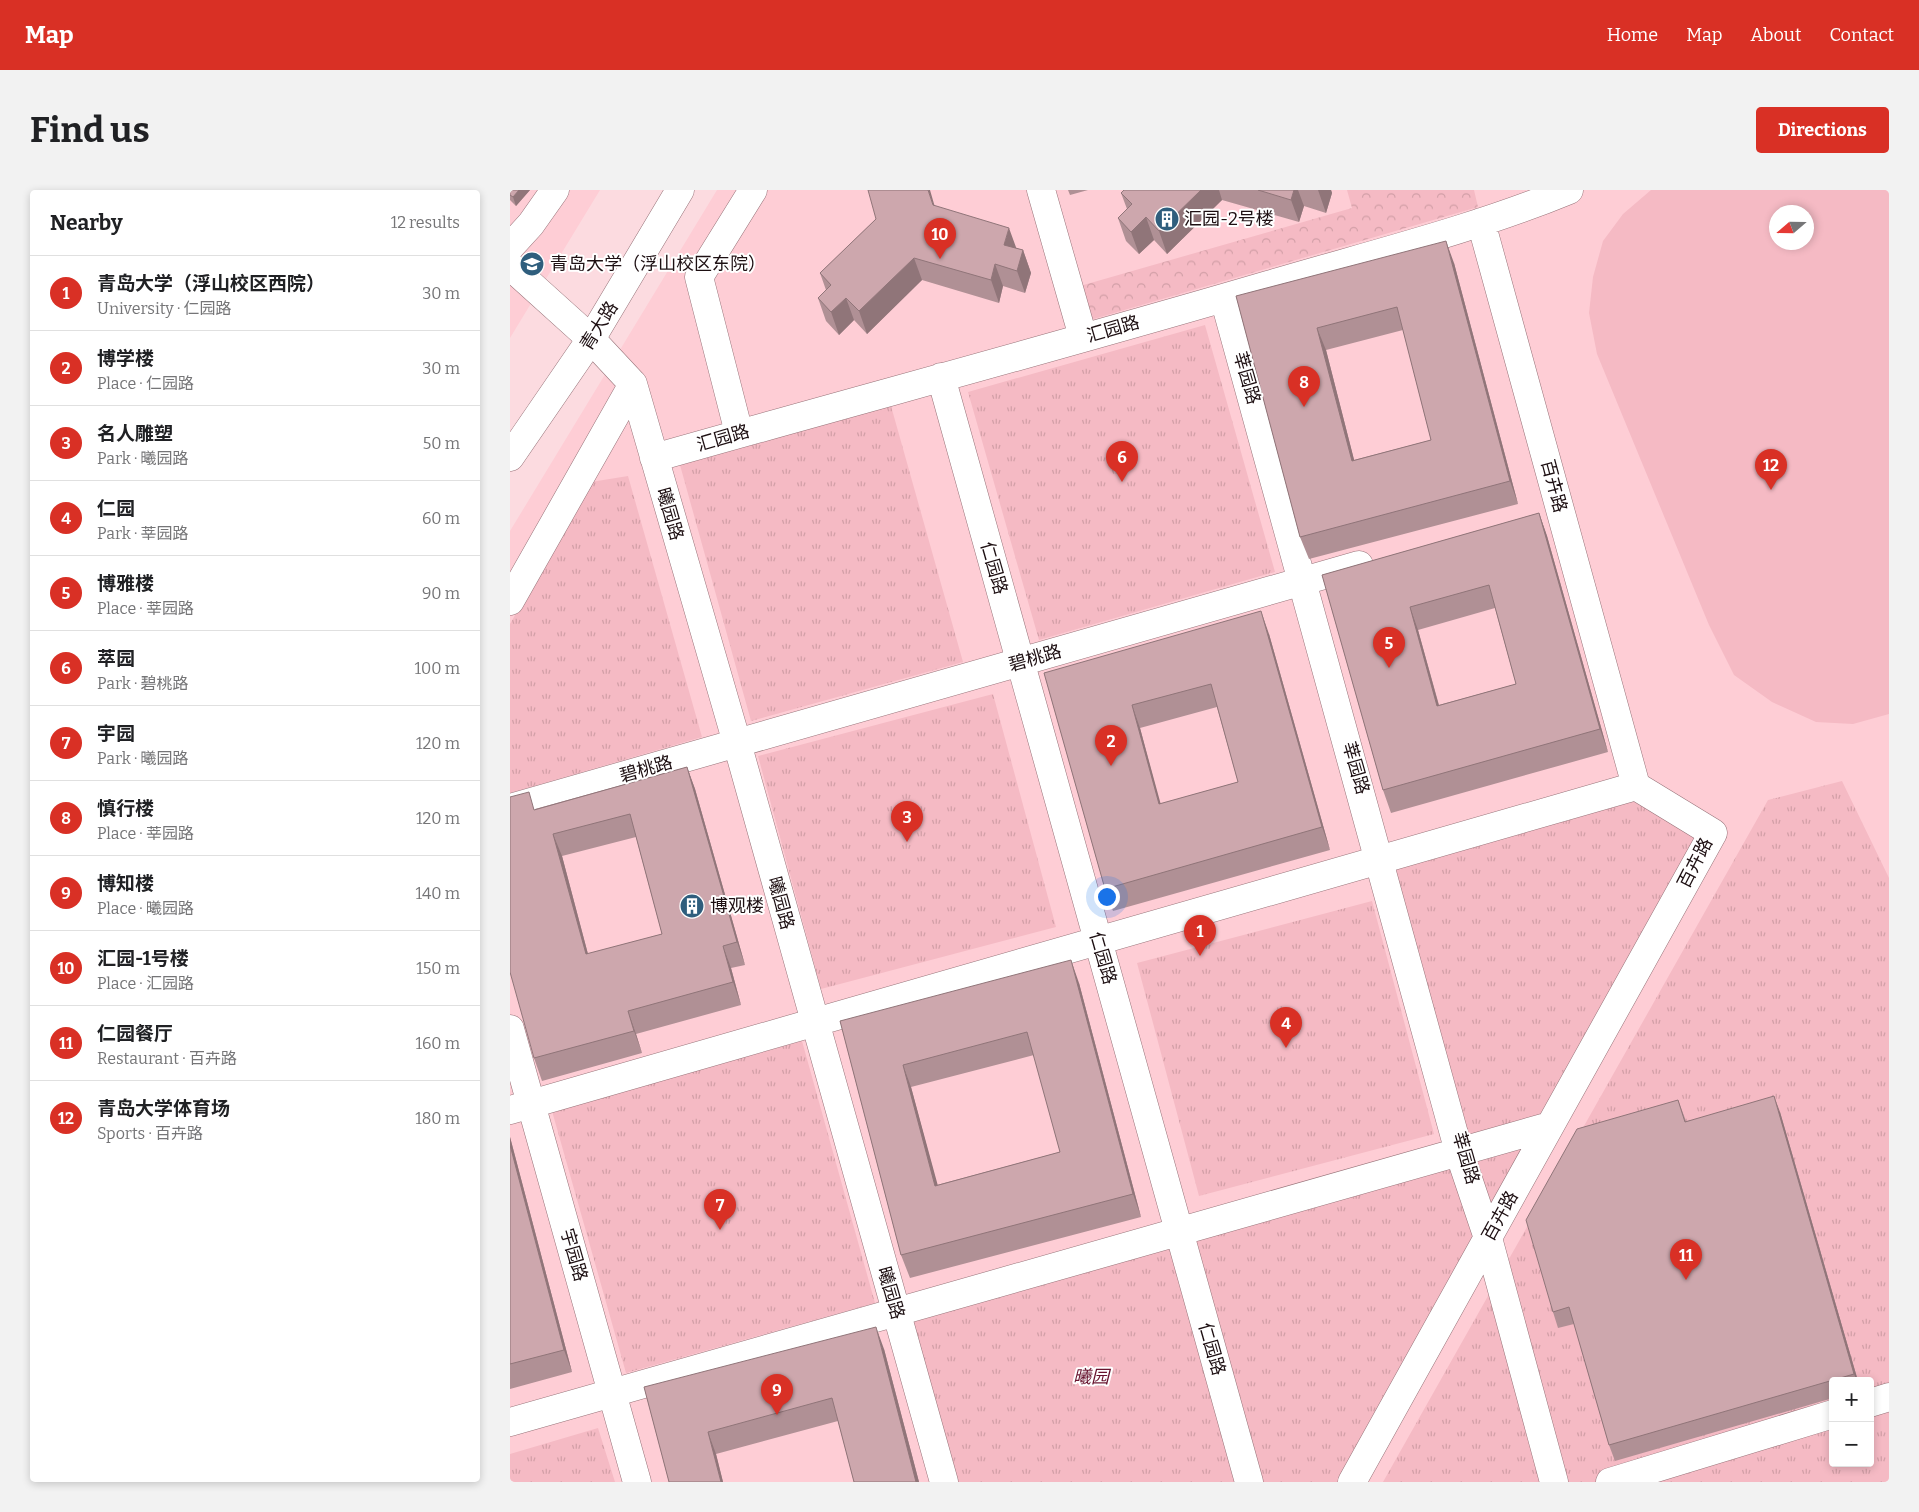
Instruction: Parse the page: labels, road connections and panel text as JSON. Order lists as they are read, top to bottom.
{
  "streets": {
    "street": [
      "青大路",
      "汇园路",
      "莘园路",
      "百卉路",
      "曦园路",
      "仁园路",
      "碧桃路",
      "宇园路"
    ]
  },
  "crossings": [
    ["青大路", "曦园路"],
    ["汇园路", "莘园路"],
    ["汇园路", "百卉路"],
    ["汇园路", "曦园路"],
    ["汇园路", "仁园路"],
    ["莘园路", "百卉路"],
    ["莘园路", "碧桃路"],
    ["曦园路", "碧桃路"],
    ["仁园路", "碧桃路"]
  ],
  "parks": ["曦园"],
  "places": {
    "building": ["汇园-2号楼", "博观楼"],
    "school or university": ["青岛大学（浮山校区东院）"]
  },
  "north": "left",
  "page": {
    "header": "Map",
    "nav": [
      "Home",
      "Map",
      "About",
      "Contact"
    ],
    "buttons": "Directions",
    "title": "Find us",
    "heading": ["Nearby", "12 results"],
    "pins": [
      "10",
      "8",
      "6",
      "12",
      "5",
      "2",
      "3",
      "1",
      "4",
      "7",
      "11",
      "9"
    ],
    "list": [
      {
        "mark": "1",
        "name": "青岛大学（浮山校区西院）",
        "note": "University · 仁园路",
        "value": "30 m"
      },
      {
        "mark": "2",
        "name": "博学楼",
        "note": "Place · 仁园路",
        "value": "30 m"
      },
      {
        "mark": "3",
        "name": "名人雕塑",
        "note": "Park · 曦园路",
        "value": "50 m"
      },
      {
        "mark": "4",
        "name": "仁园",
        "note": "Park · 莘园路",
        "value": "60 m"
      },
      {
        "mark": "5",
        "name": "博雅楼",
        "note": "Place · 莘园路",
        "value": "90 m"
      },
      {
        "mark": "6",
        "name": "萃园",
        "note": "Park · 碧桃路",
        "value": "100 m"
      },
      {
        "mark": "7",
        "name": "宇园",
        "note": "Park · 曦园路",
        "value": "120 m"
      },
      {
        "mark": "8",
        "name": "慎行楼",
        "note": "Place · 莘园路",
        "value": "120 m"
      },
      {
        "mark": "9",
        "name": "博知楼",
        "note": "Place · 曦园路",
        "value": "140 m"
      },
      {
        "mark": "10",
        "name": "汇园-1号楼",
        "note": "Place · 汇园路",
        "value": "150 m"
      },
      {
        "mark": "11",
        "name": "仁园餐厅",
        "note": "Restaurant · 百卉路",
        "value": "160 m"
      },
      {
        "mark": "12",
        "name": "青岛大学体育场",
        "note": "Sports · 百卉路",
        "value": "180 m"
      }
    ],
    "map_buttons": ["+", "−"]
  }
}
